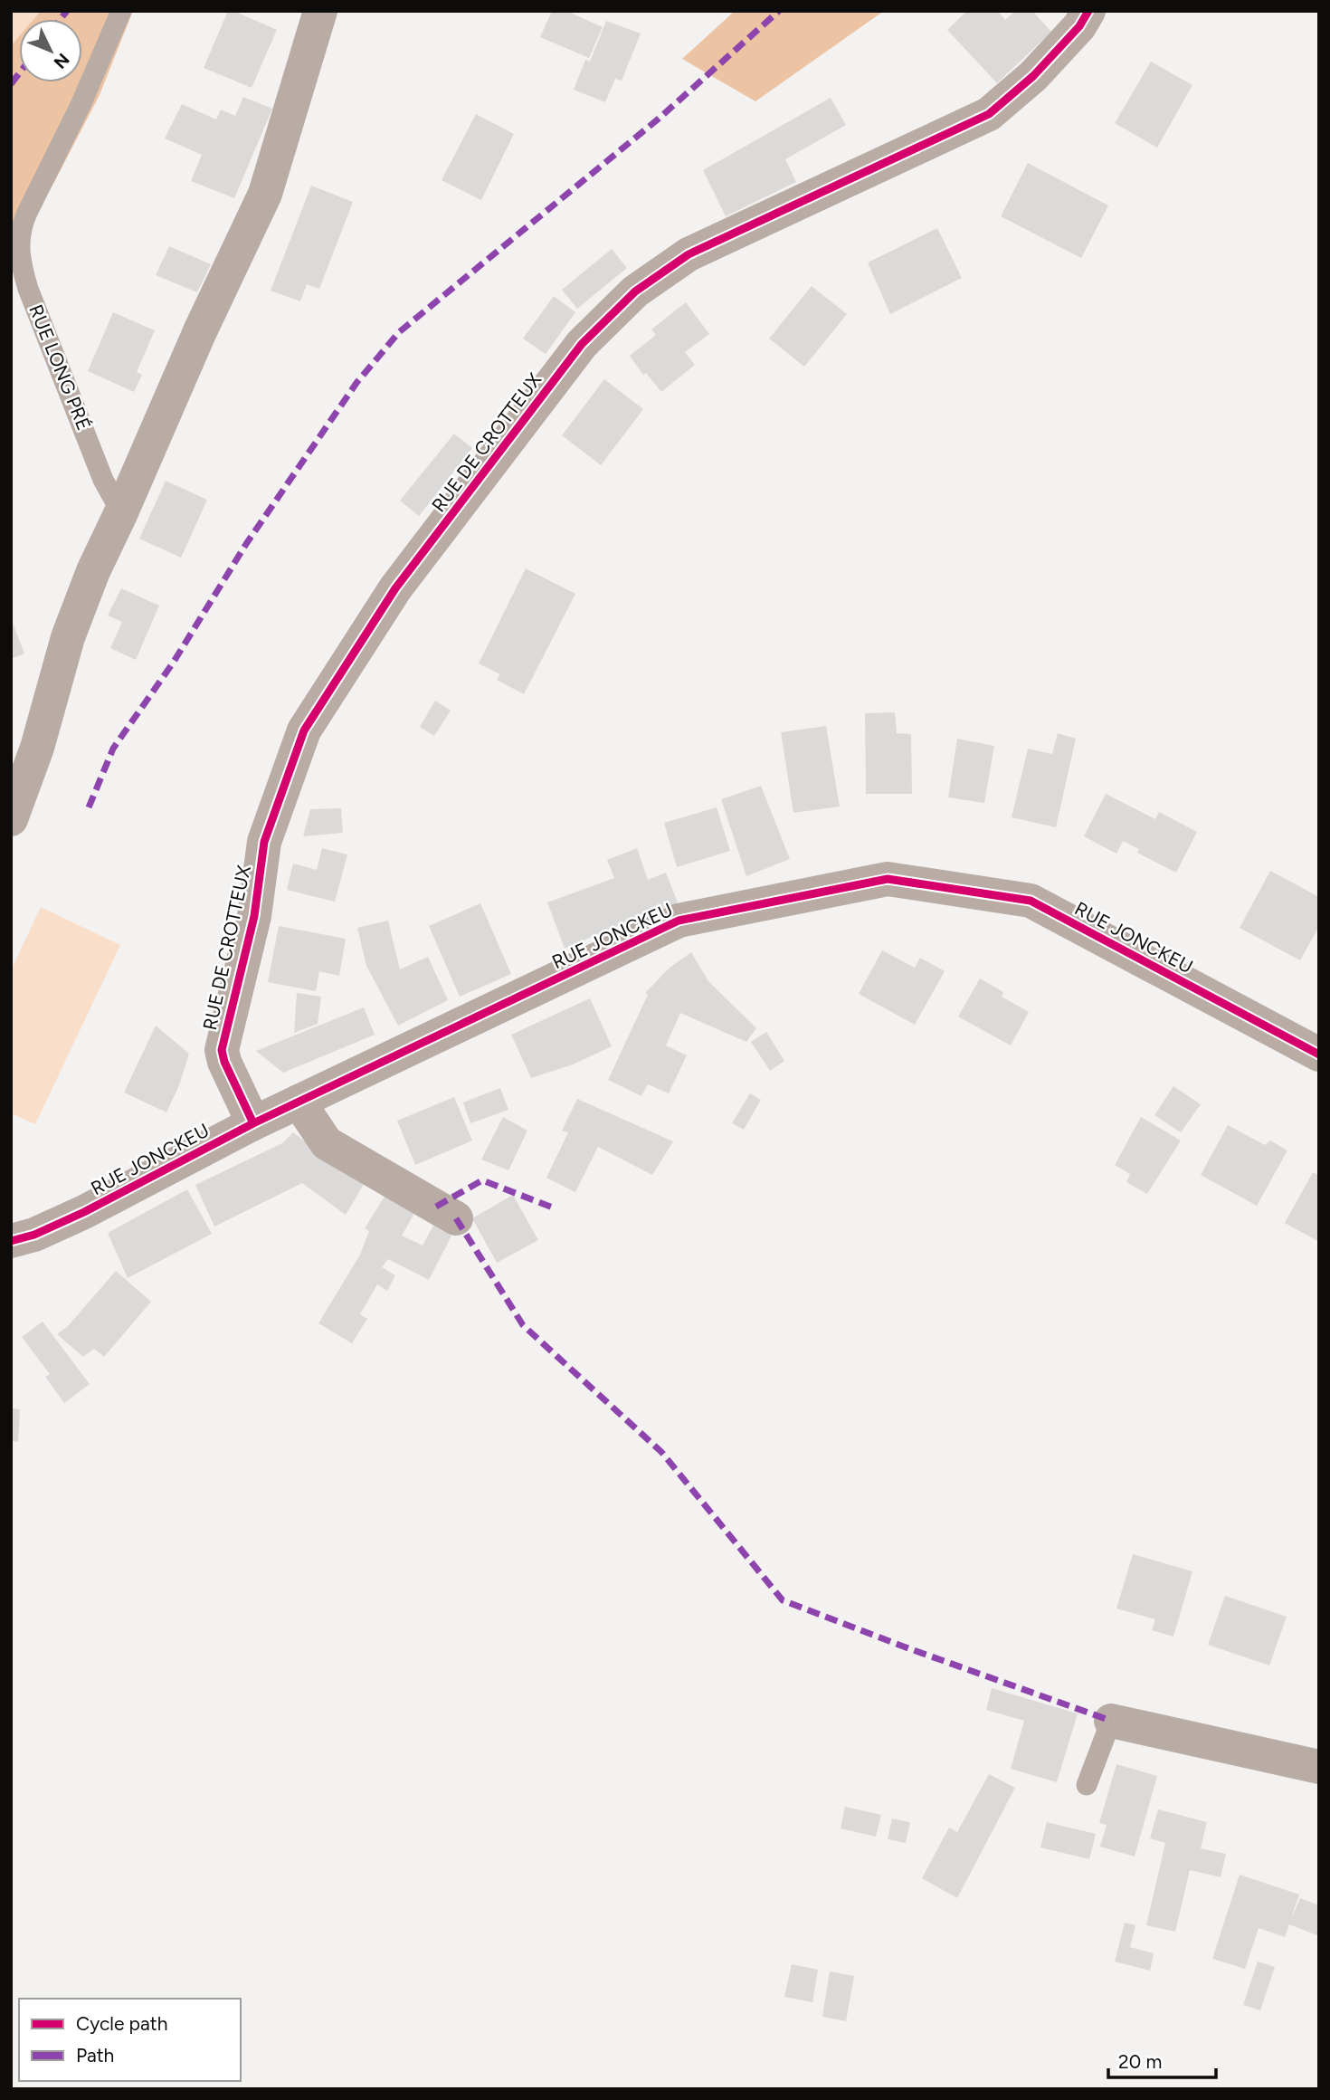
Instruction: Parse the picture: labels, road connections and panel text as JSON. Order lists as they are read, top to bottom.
{
  "streets": {
    "street": ["RUE DE CROTTEUX", "RUE JONCKEU"],
    "lane": ["RUE LONG PRÉ"]
  },
  "crossings": [
    ["RUE DE CROTTEUX", "RUE JONCKEU"]
  ],
  "legend": ["Cycle path", "Path"],
  "scale_bar": "20 m",
  "north": "bottom right"
}
